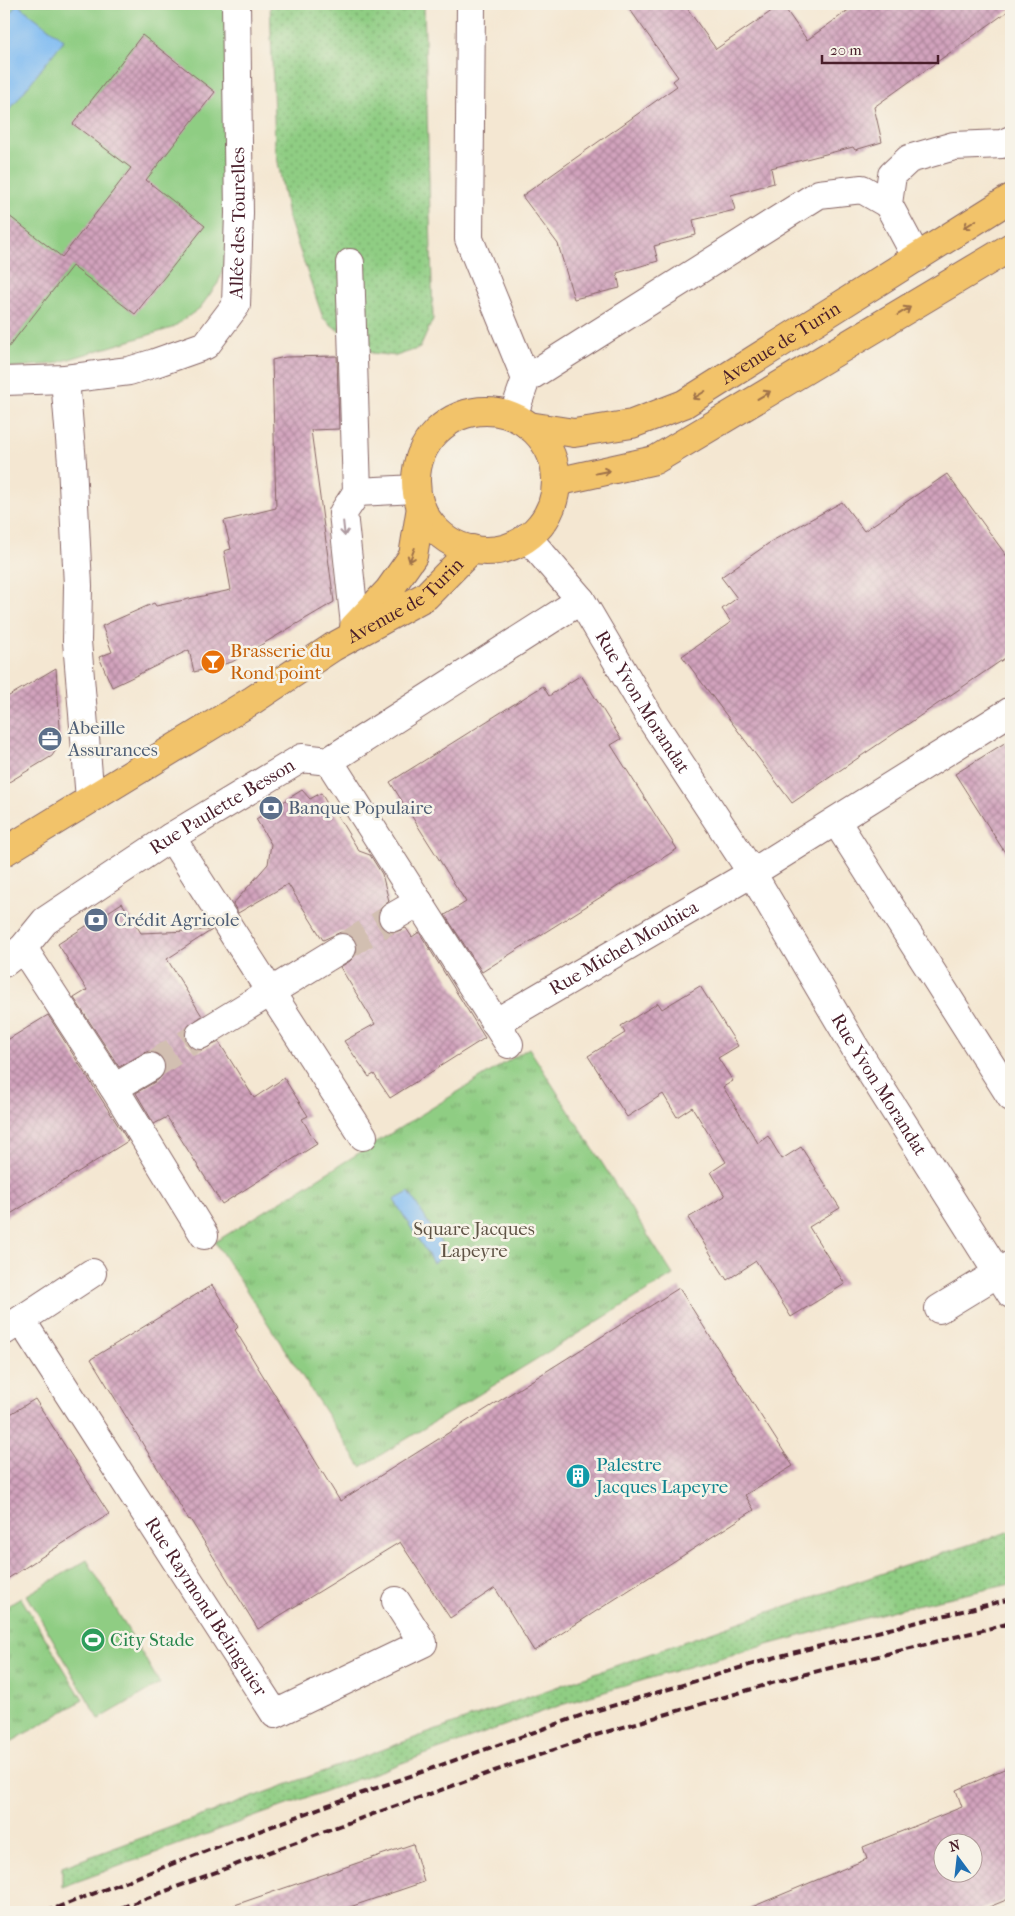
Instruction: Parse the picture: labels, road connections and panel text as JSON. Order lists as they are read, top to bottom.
{
  "streets": {
    "main road": ["Avenue de Turin"],
    "street": [
      "Allée des Tourelles",
      "Rue Yvon Morandat",
      "Rue Paulette Besson",
      "Rue Michel Mouhica",
      "Rue Raymond Belinguier"
    ]
  },
  "crossings": [
    ["Avenue de Turin", "Rue Yvon Morandat"],
    ["Rue Yvon Morandat", "Rue Michel Mouhica"]
  ],
  "parks": ["Square Jacques Lapeyre"],
  "places": {
    "bar": ["Brasserie du Rond point"],
    "office": ["Abeille Assurances"],
    "bank": ["Banque Populaire", "Crédit Agricole"],
    "building": ["Palestre Jacques Lapeyre"],
    "sports": ["City Stade"]
  },
  "scale_bar": "20 m",
  "north": "top"
}
